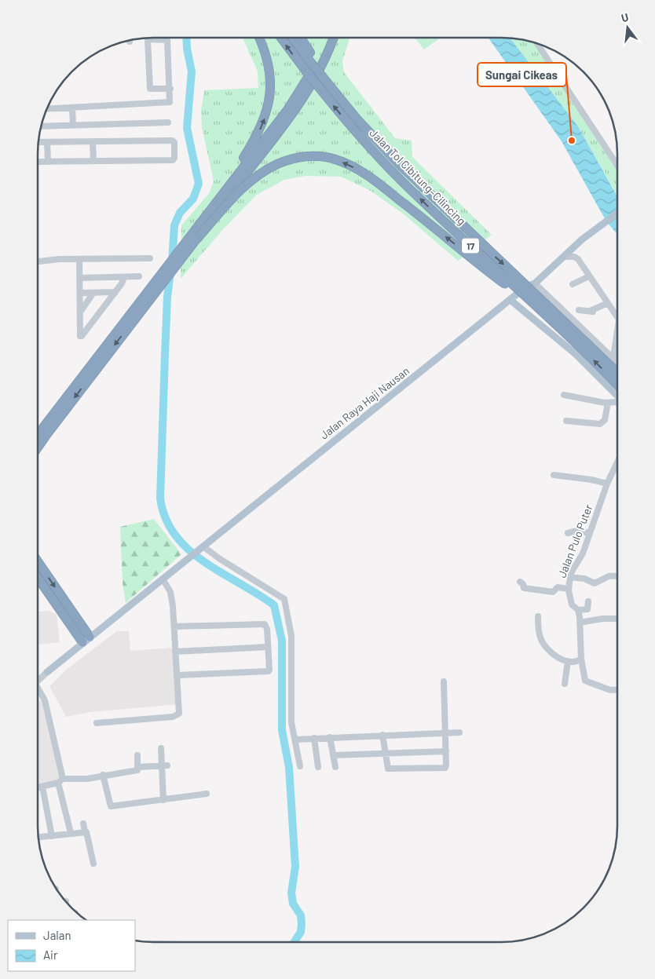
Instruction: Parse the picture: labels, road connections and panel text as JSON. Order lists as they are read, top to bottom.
{
  "streets": {
    "highway": ["Jalan Tol Cibitung–Cilincing", "17"],
    "main road": ["Jalan Raya Haji Nausan"],
    "street": ["Jalan Pulo Puter"]
  },
  "places": ["Sungai Cikeas"],
  "legend": ["Jalan", "Air"],
  "north": "top"
}
